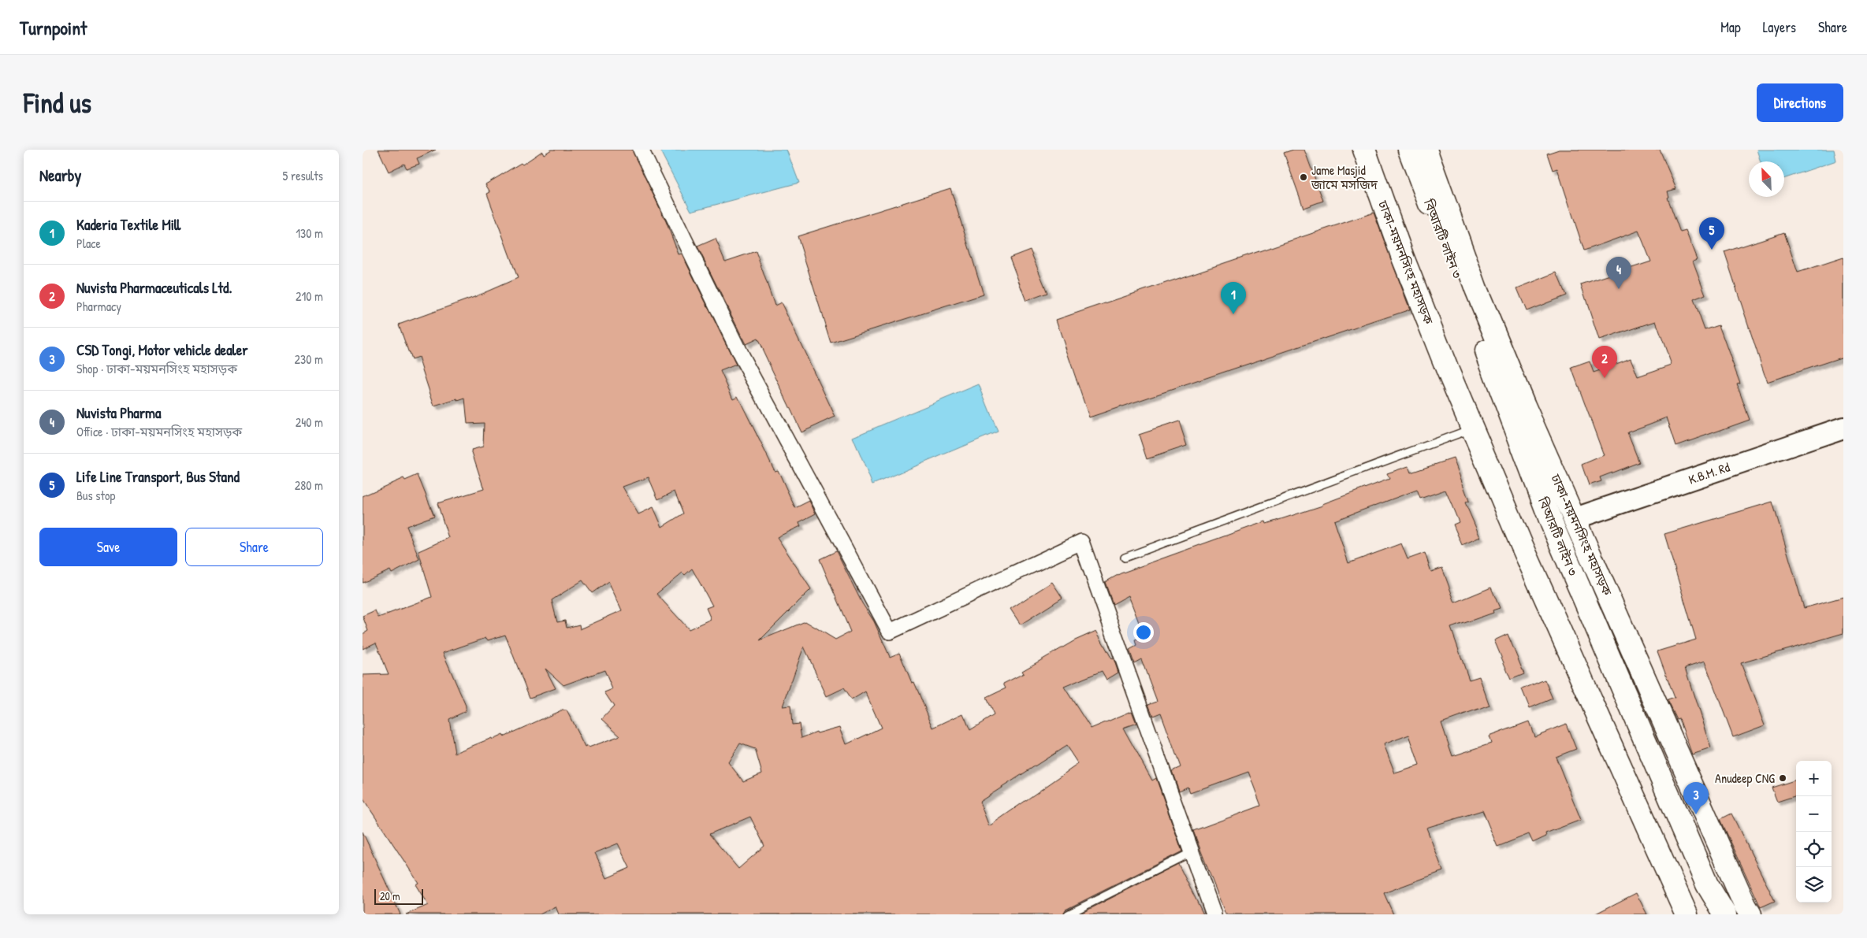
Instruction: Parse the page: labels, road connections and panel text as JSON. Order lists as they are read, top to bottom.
{
  "streets": {
    "highway": ["বিআরটি লাইন ৩", "ঢাকা-ময়মনসিংহ মহাসড়ক"],
    "street": ["K.B.M. Rd"]
  },
  "crossings": [
    ["ঢাকা-ময়মনসিংহ মহাসড়ক", "K.B.M. Rd"]
  ],
  "places": ["Jame Masjid জামে মসজিদ", "Anudeep CNG"],
  "scale_bar": "20 m",
  "north": "top left",
  "page": {
    "header": "Turnpoint",
    "nav": ["Map", "Layers", "Share"],
    "buttons": [
      "Directions",
      ["Save", "Share"]
    ],
    "title": "Find us",
    "heading": ["Nearby", "5 results"],
    "list": [
      {
        "mark": "1",
        "name": "Kaderia Textile Mill",
        "note": "Place",
        "value": "130 m"
      },
      {
        "mark": "2",
        "name": "Nuvista Pharmaceuticals Ltd.",
        "note": "Pharmacy",
        "value": "210 m"
      },
      {
        "mark": "3",
        "name": "CSD Tongi, Motor vehicle dealer",
        "note": "Shop · ঢাকা-ময়মনসিংহ মহাসড়ক",
        "value": "230 m"
      },
      {
        "mark": "4",
        "name": "Nuvista Pharma",
        "note": "Office · ঢাকা-ময়মনসিংহ মহাসড়ক",
        "value": "240 m"
      },
      {
        "mark": "5",
        "name": "Life Line Transport, Bus Stand",
        "note": "Bus stop",
        "value": "280 m"
      }
    ],
    "pins": [
      "5",
      "4",
      "1",
      "2",
      "3"
    ],
    "map_buttons": ["+", "−"],
    "scale": "20 m"
  }
}
